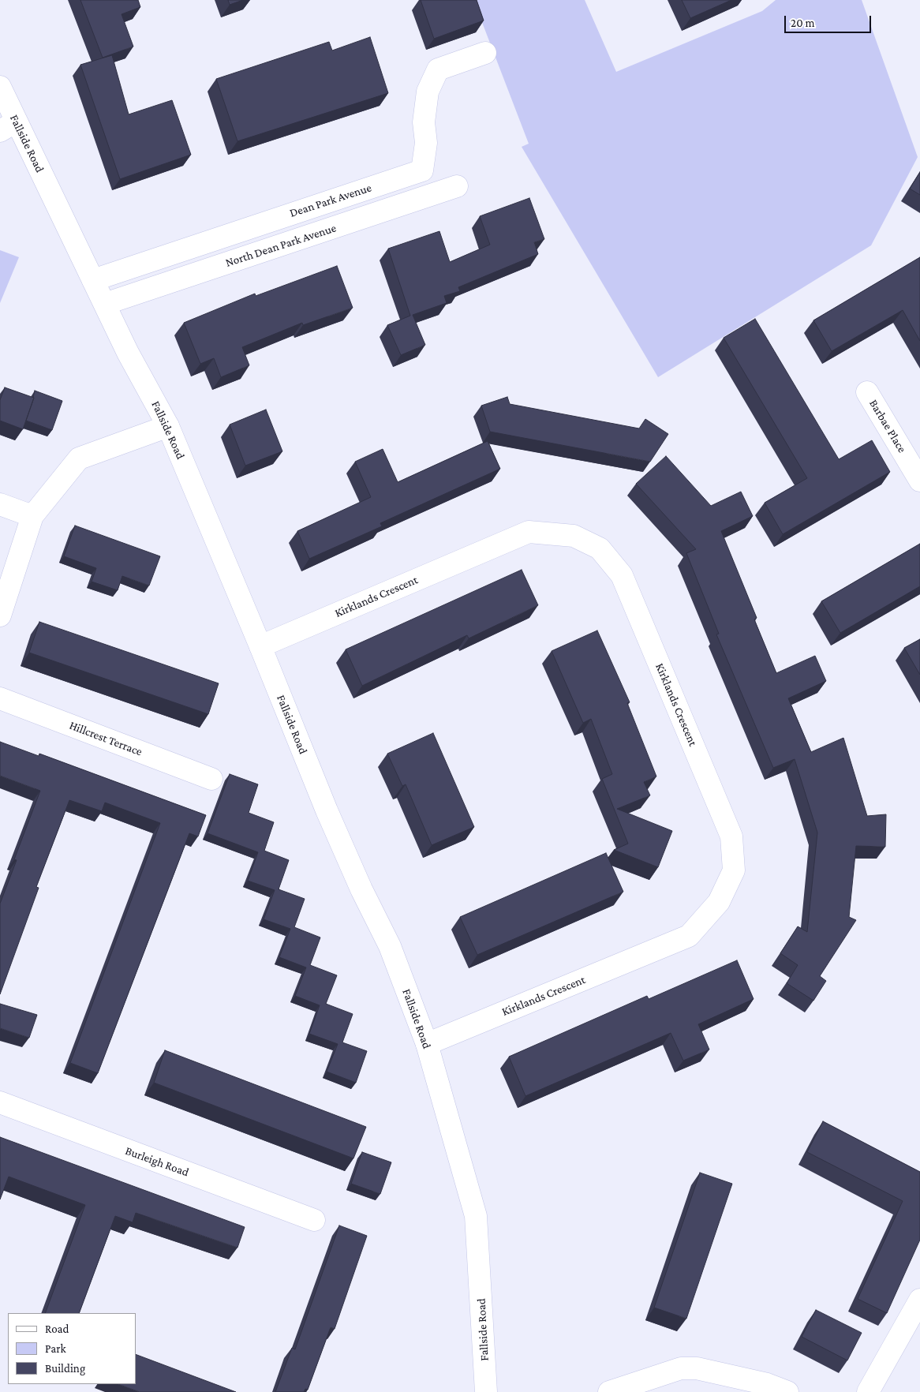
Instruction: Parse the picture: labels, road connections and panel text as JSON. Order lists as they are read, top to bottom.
{
  "streets": {
    "street": [
      "Fallside Road",
      "Dean Park Avenue",
      "North Dean Park Avenue",
      "Barbae Place",
      "Kirklands Crescent",
      "Hillcrest Terrace",
      "Burleigh Road"
    ]
  },
  "crossings": [
    ["Fallside Road", "Dean Park Avenue"],
    ["Fallside Road", "North Dean Park Avenue"],
    ["Fallside Road", "Kirklands Crescent"]
  ],
  "legend": ["Road", "Park", "Building"],
  "scale_bar": "20 m"
}
